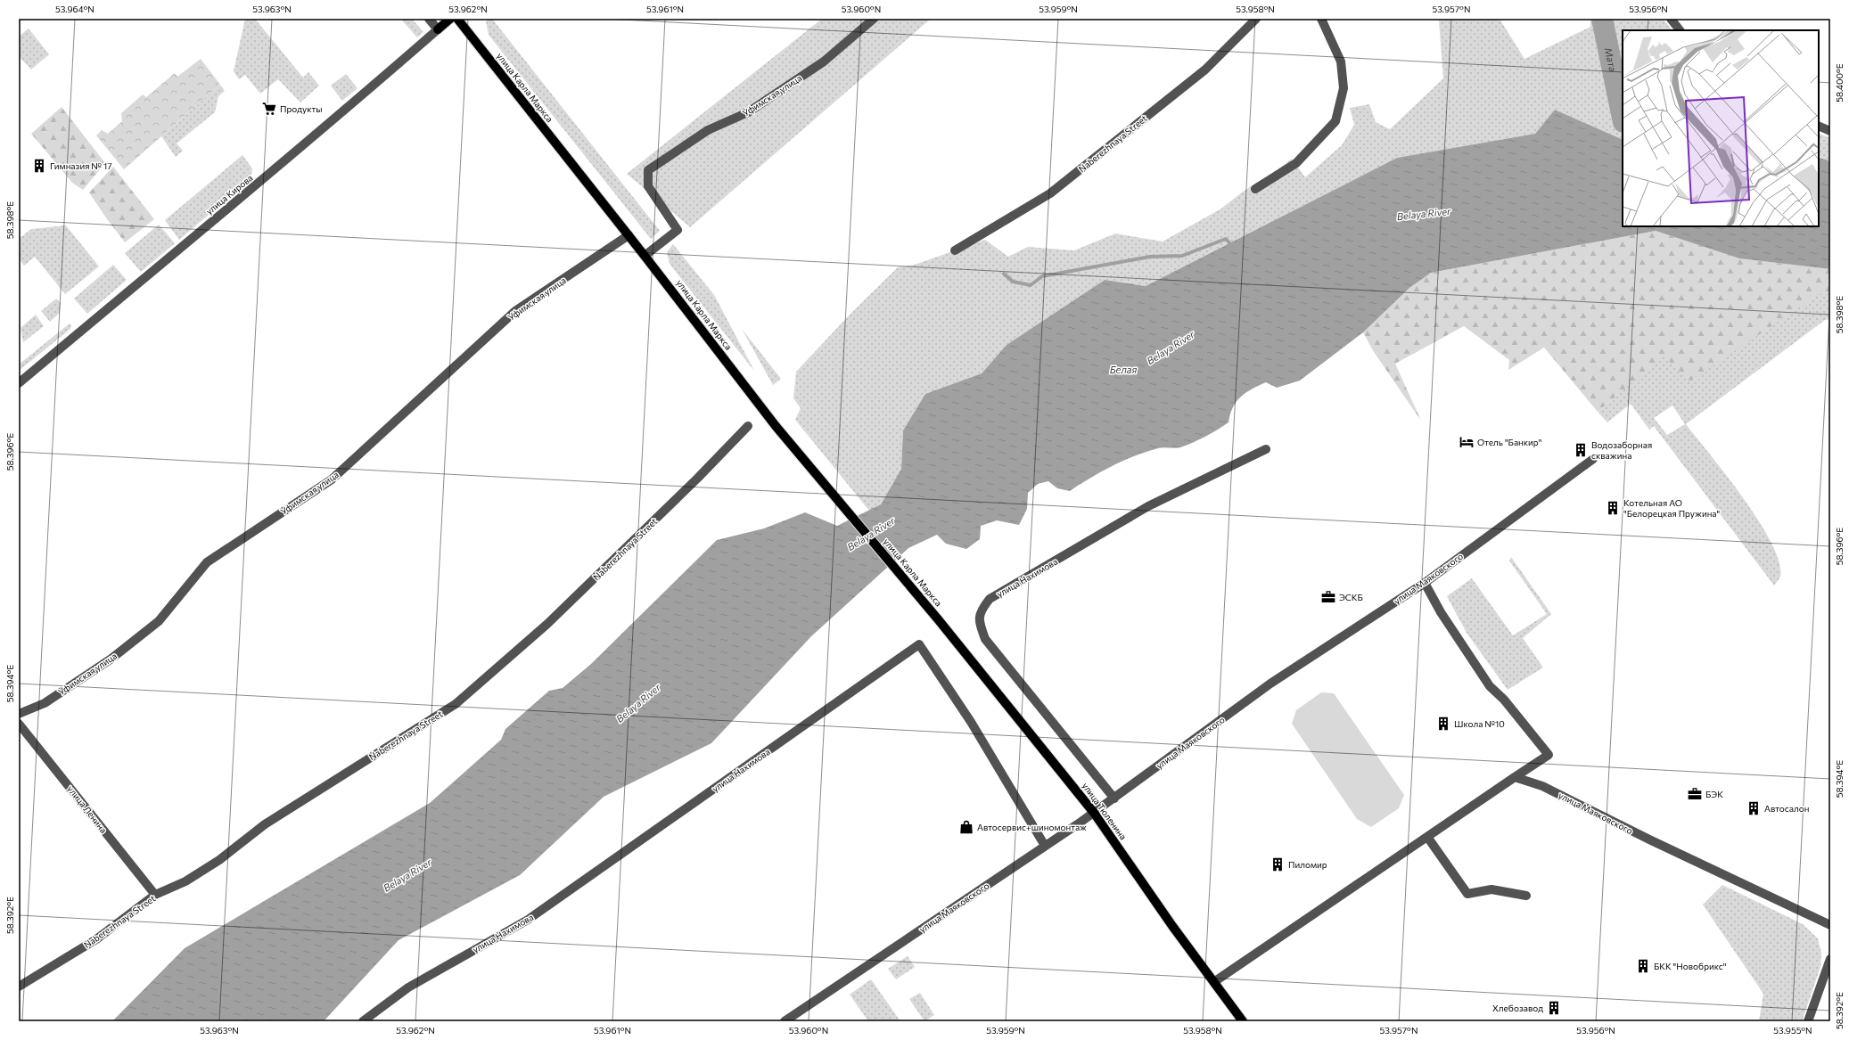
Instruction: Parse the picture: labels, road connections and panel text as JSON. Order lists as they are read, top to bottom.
{
  "streets": {
    "main road": ["улица Карла Маркса", "улица Кирова", "улица Тюленина"],
    "street": [
      "Уфимская улица",
      "Naberezhnaya Street",
      "улица Нахимова",
      "улица Маяковского",
      "улица Ленина"
    ]
  },
  "crossings": [
    ["улица Карла Маркса", "Уфимская улица"],
    ["улица Карла Маркса", "улица Тюленина"],
    ["Naberezhnaya Street", "улица Ленина"],
    ["улица Нахимова", "улица Маяковского"],
    ["улица Маяковского", "улица Тюленина"]
  ],
  "water": ["Мата", "Belaya River", "Белая"],
  "places": {
    "supermarket": ["Продукты"],
    "building": [
      "Гимназия № 17",
      "Водозаборная скважина",
      "Котельная АО \"Белорецкая Пружина\"",
      "Школа №10",
      "Автосалон",
      "Пиломир",
      "БКК \"Новобрикс\"",
      "Хлебозавод"
    ],
    "hotel": ["Отель \"Банкир\""],
    "office": ["ЭСКБ", "БЭК"],
    "shop": ["Автосервис+шиномонтаж"]
  },
  "coordinates": [
    "53.964°N",
    "53.963°N",
    "53.962°N",
    "53.961°N",
    "53.960°N",
    "53.959°N",
    "53.958°N",
    "53.957°N",
    "53.956°N",
    "58.400°E",
    "58.398°E",
    "58.396°E",
    "58.394°E",
    "58.392°E",
    "53.955°N"
  ]
}
